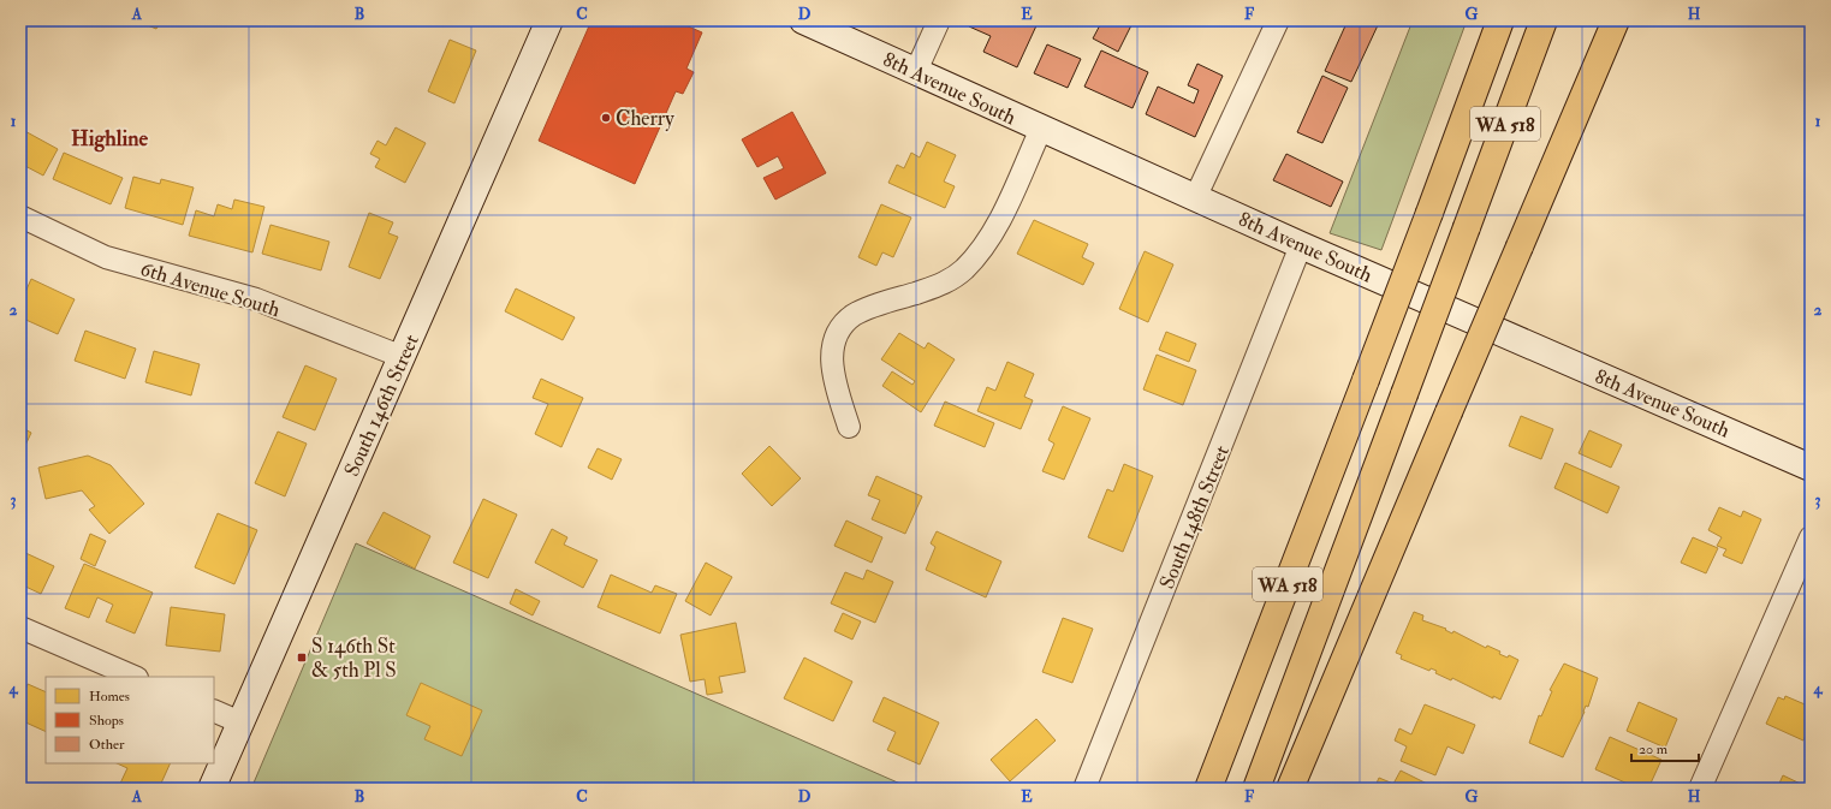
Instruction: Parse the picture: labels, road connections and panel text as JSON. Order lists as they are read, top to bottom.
{
  "streets": {
    "highway": ["WA 518"],
    "street": [
      "8th Avenue South",
      "6th Avenue South",
      "South 146th Street",
      "South 148th Street"
    ]
  },
  "crossings": [
    ["8th Avenue South", "South 148th Street"],
    ["6th Avenue South", "South 146th Street"]
  ],
  "districts": ["Highline"],
  "places": {
    "other": ["Cherry"],
    "transit": ["S 146th St & 5th Pl S"]
  },
  "legend": ["Homes", "Shops", "Other"],
  "scale_bar": "20 m",
  "grid": {
    "columns": [
      "A",
      "B",
      "C",
      "D",
      "E",
      "F",
      "G",
      "H"
    ],
    "rows": [
      "1",
      "2",
      "3",
      "4"
    ]
  }
}
